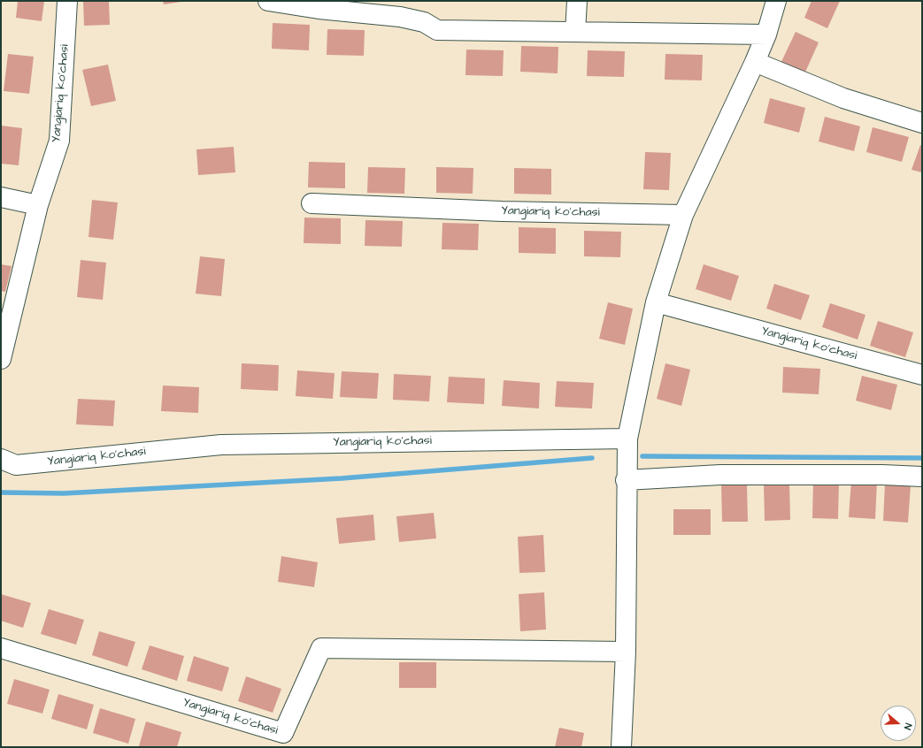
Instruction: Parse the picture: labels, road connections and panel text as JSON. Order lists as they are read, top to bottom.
{
  "streets": {
    "street": ["Yangiariq ko'chasi"]
  },
  "north": "right"
}
